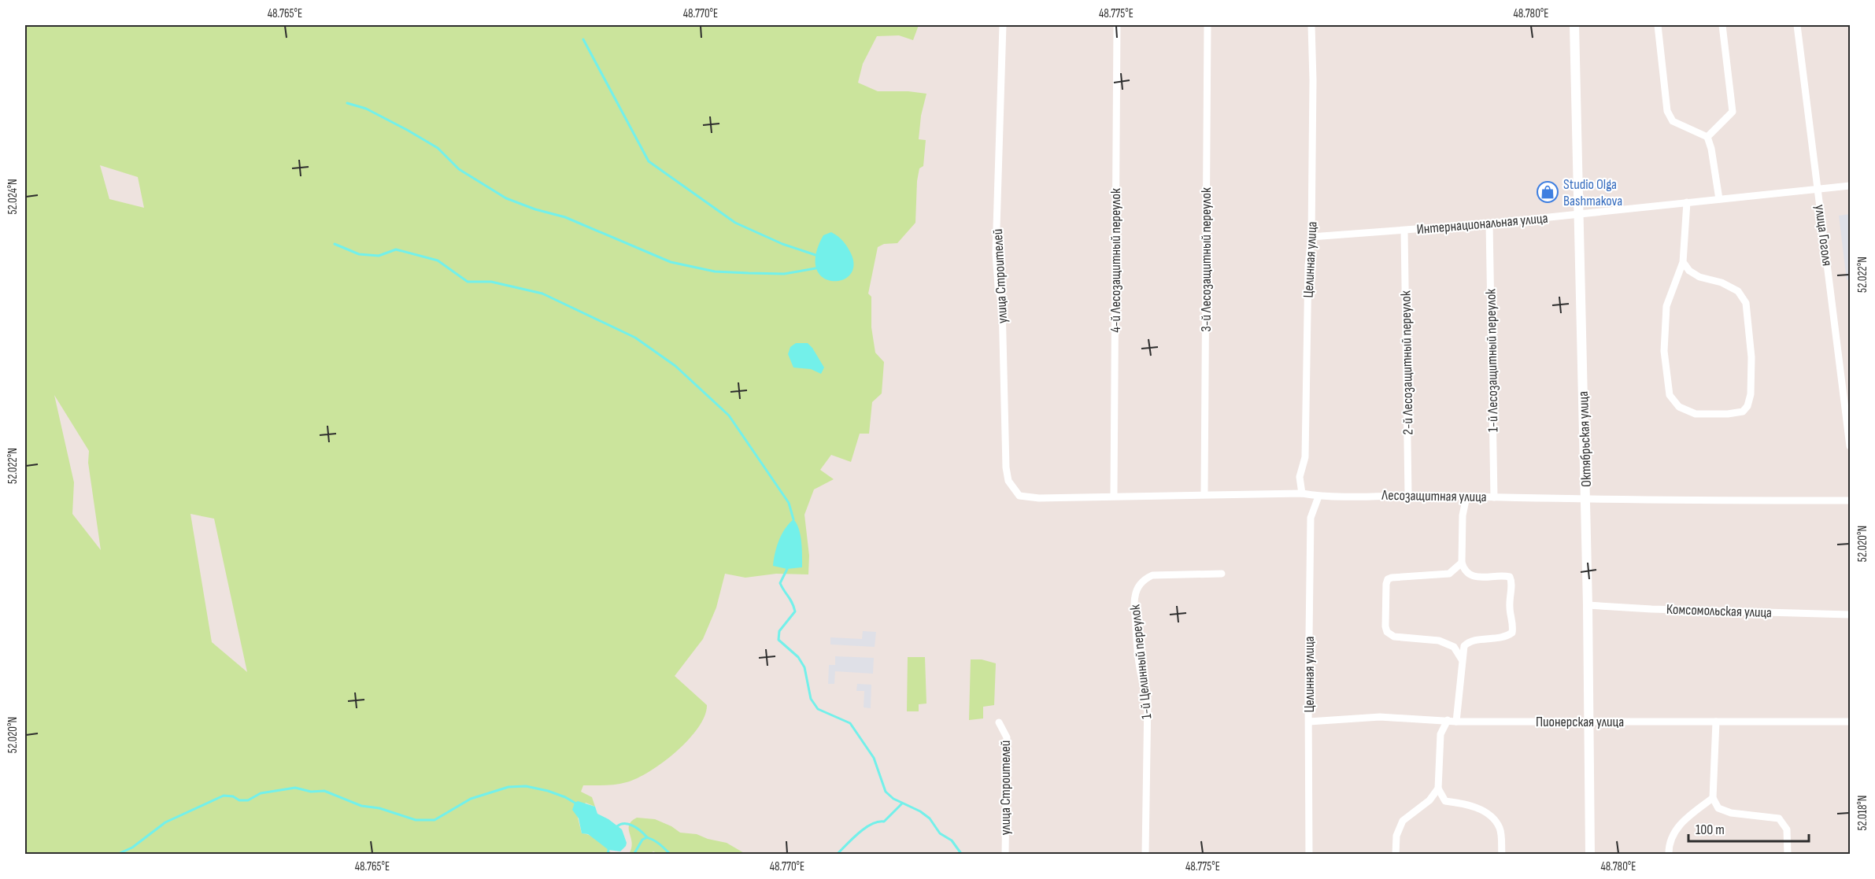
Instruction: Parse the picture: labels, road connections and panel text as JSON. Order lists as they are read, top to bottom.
{
  "streets": {
    "street": [
      "Интернациональная улица",
      "улица Гоголя",
      "3-й Лесозащитный переулок",
      "Целинная улица",
      "4-й Лесозащитный переулок",
      "улица Строителей",
      "1-й Лесозащитный переулок",
      "2-й Лесозащитный переулок",
      "Октябрьская улица",
      "Лесозащитная улица",
      "Комсомольская улица",
      "1-й Целинный переулок",
      "Пионерская улица"
    ]
  },
  "crossings": [
    ["Интернациональная улица", "улица Гоголя"],
    ["Интернациональная улица", "Целинная улица"],
    ["Интернациональная улица", "1-й Лесозащитный переулок"],
    ["Интернациональная улица", "2-й Лесозащитный переулок"],
    ["Интернациональная улица", "Октябрьская улица"],
    ["3-й Лесозащитный переулок", "Лесозащитная улица"],
    ["Целинная улица", "Лесозащитная улица"],
    ["Целинная улица", "Пионерская улица"],
    ["4-й Лесозащитный переулок", "Лесозащитная улица"],
    ["улица Строителей", "Лесозащитная улица"],
    ["1-й Лесозащитный переулок", "Лесозащитная улица"],
    ["2-й Лесозащитный переулок", "Лесозащитная улица"],
    ["Октябрьская улица", "Лесозащитная улица"],
    ["Октябрьская улица", "Комсомольская улица"],
    ["Октябрьская улица", "Пионерская улица"]
  ],
  "places": {
    "shop": ["Studio Olga Bashmakova"]
  },
  "scale_bar": "100 m",
  "coordinates": [
    "48.765°E",
    "48.770°E",
    "48.775°E",
    "48.780°E",
    "52.024°N",
    "52.022°N",
    "52.020°N",
    "52.018°N"
  ]
}
